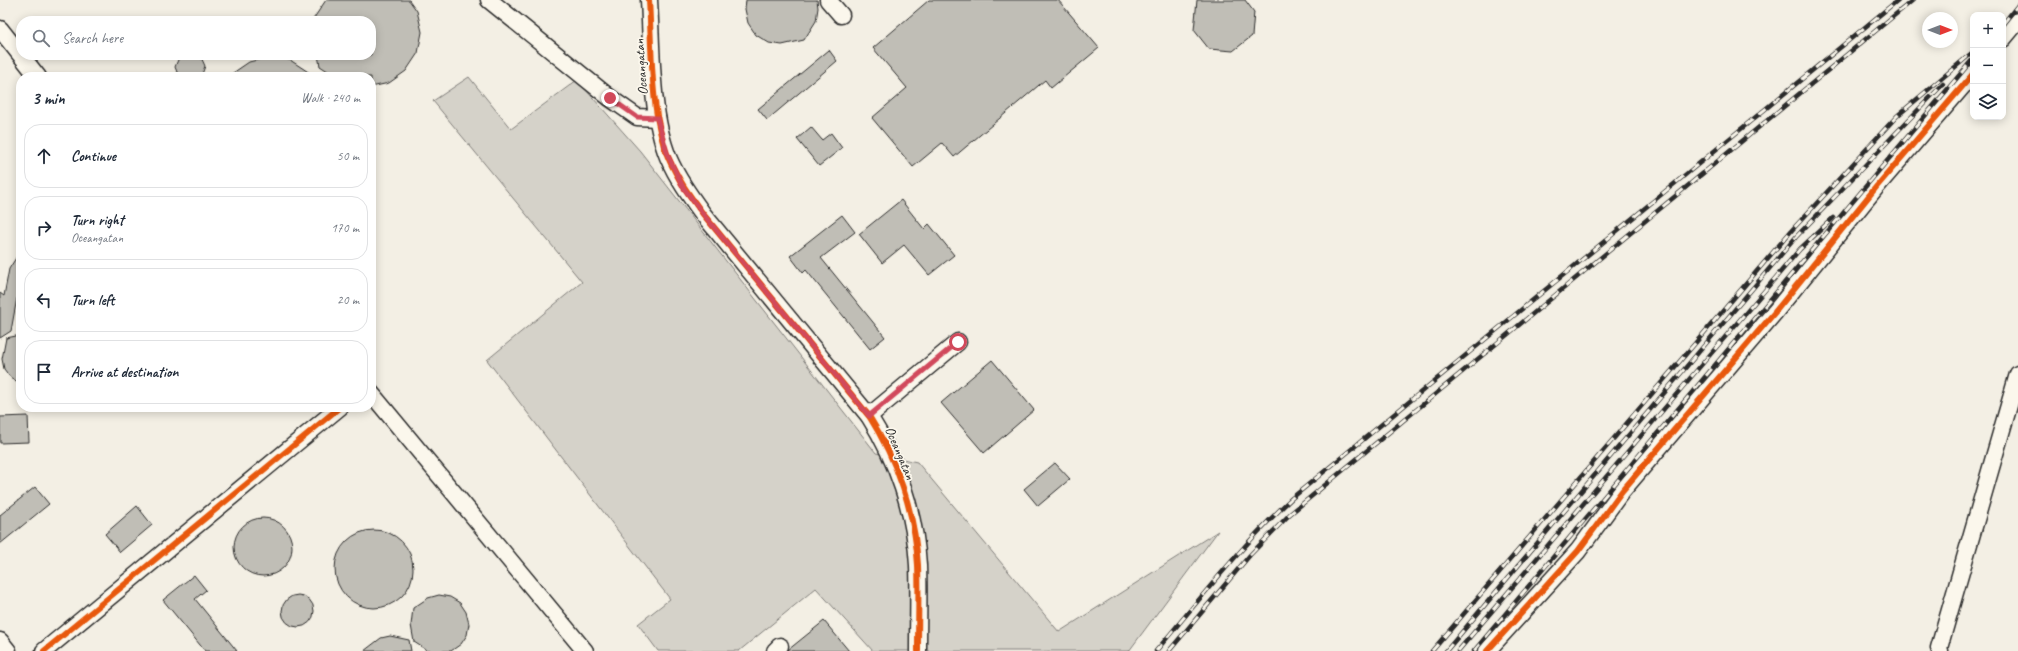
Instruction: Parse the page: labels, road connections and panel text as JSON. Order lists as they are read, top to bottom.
{
  "streets": {
    "street": ["Oceangatan"]
  },
  "north": "right",
  "page": {
    "map_buttons": ["+", "−"],
    "search": "Search here",
    "heading": ["3 min", "Walk · 240 m"],
    "list": [
      ["Continue", "50 m"],
      ["Turn right", "Oceangatan", "170 m"],
      ["Turn left", "20 m"],
      "Arrive at destination"
    ]
  }
}
